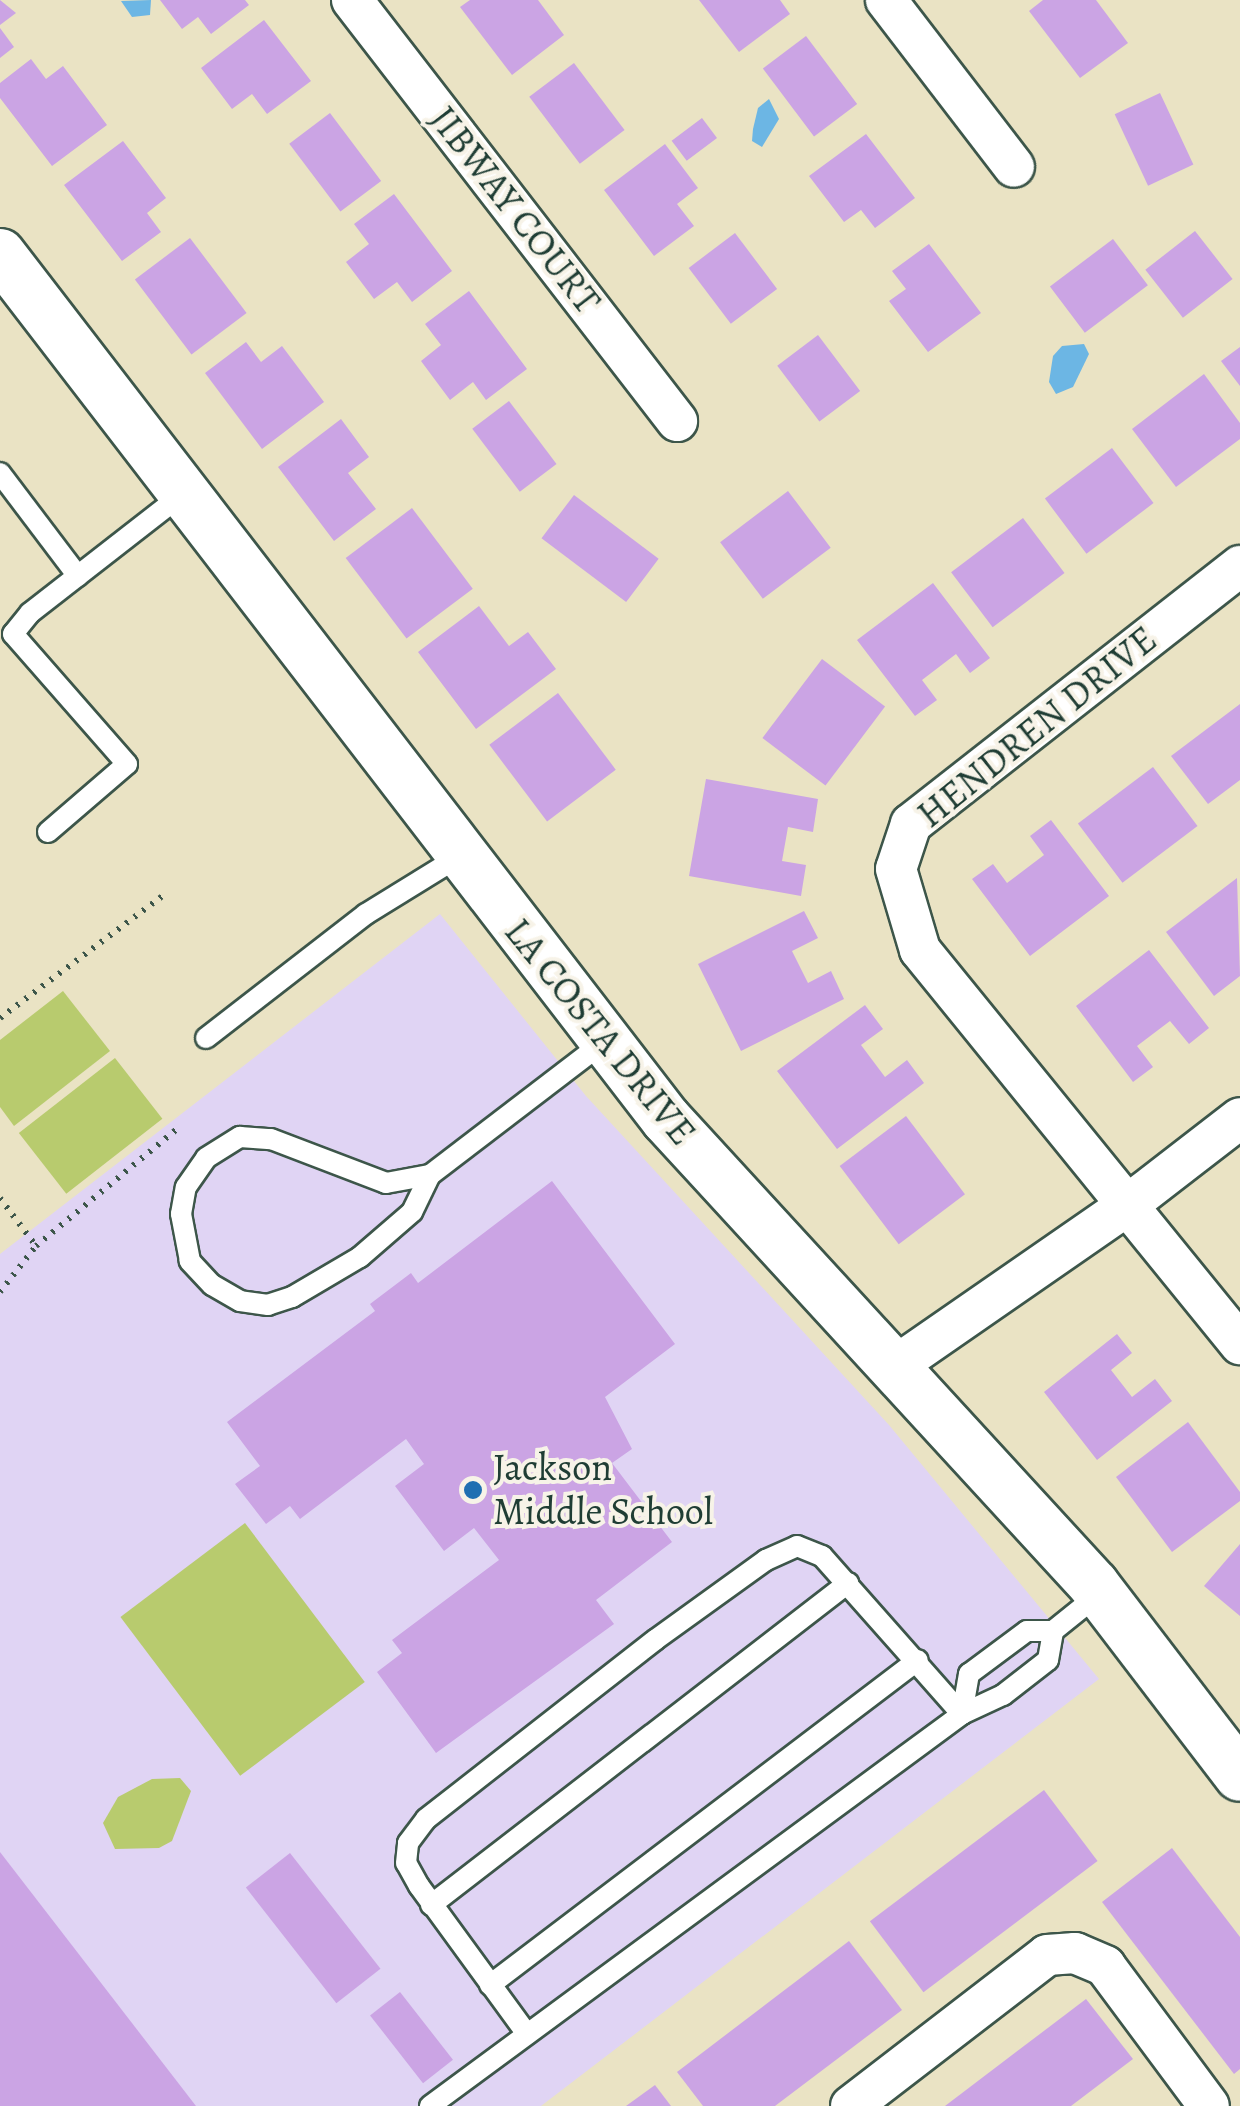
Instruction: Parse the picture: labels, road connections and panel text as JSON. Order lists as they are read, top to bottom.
{
  "streets": {
    "street": ["JIBWAY COURT", "HENDREN DRIVE", "LA COSTA DRIVE"]
  },
  "places": ["Jackson Middle School"]
}
